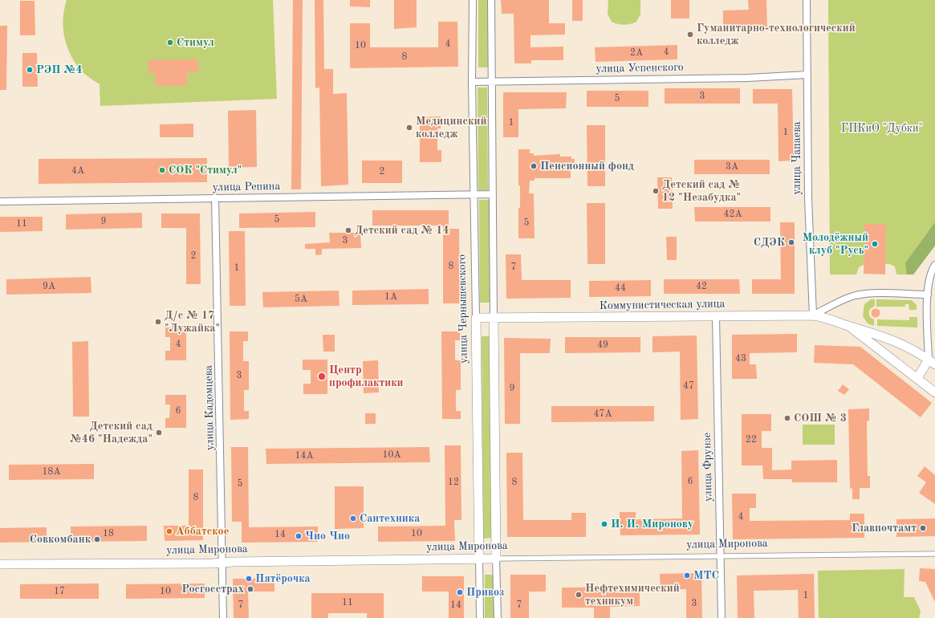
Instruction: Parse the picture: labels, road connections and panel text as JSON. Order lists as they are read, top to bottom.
{
  "streets": {
    "main road": ["Коммунистическая улица", "улица Чернышевского", "улица Миронова"],
    "street": [
      "улица Успенского",
      "улица Чапаева",
      "улица Репина",
      "улица Кадомцева",
      "улица Фрунзе"
    ]
  },
  "crossings": [
    ["улица Успенского", "улица Чапаева"],
    ["улица Успенского", "улица Чернышевского"],
    ["улица Чапаева", "Коммунистическая улица"],
    ["улица Репина", "улица Чернышевского"],
    ["улица Репина", "улица Кадомцева"],
    ["Коммунистическая улица", "улица Чернышевского"],
    ["Коммунистическая улица", "улица Фрунзе"],
    ["улица Чернышевского", "улица Миронова"],
    ["улица Кадомцева", "улица Миронова"],
    ["улица Фрунзе", "улица Миронова"]
  ],
  "parks": ["ГПКиО \"Дубки\""],
  "places": [
    "Гуманитарно-технологический колледж",
    "Стимул",
    "РЭП №4",
    "Медицинский колледж",
    "Пенсионный фонд",
    "СОК \"Стимул\"",
    "Детский сад № 12 \"Незабудка\"",
    "Детский сад № 14",
    "СДЭК",
    "Молодёжный клуб \"Русь\"",
    "Д/с № 17 \"Лужайка\"",
    "Центр профилактики",
    "СОШ № 3",
    "Детский сад №46 \"Надежда\"",
    "Сантехника",
    "И. И. Миронову",
    "Главпочтамт",
    "Аббатское",
    "Чио Чио",
    "Совкомбанк",
    "МТС",
    "Пятёрочка",
    "Росгосстрах",
    "Привоз",
    "Нефтехимический техникум"
  ],
  "house_numbers": [
    "4",
    "10",
    "4",
    "2А",
    "8",
    "3",
    "5",
    "1",
    "1",
    "3А",
    "4А",
    "2",
    "42А",
    "5",
    "9",
    "5",
    "11",
    "3",
    "2",
    "8",
    "7",
    "1",
    "9А",
    "42",
    "44",
    "1А",
    "5А",
    "4",
    "49",
    "43",
    "3",
    "47",
    "9",
    "6",
    "47А",
    "22",
    "10А",
    "14А",
    "18А",
    "6",
    "12",
    "8",
    "5",
    "8",
    "4",
    "18",
    "10",
    "14",
    "17",
    "10",
    "1",
    "11",
    "3",
    "7",
    "14",
    "7"
  ]
}
